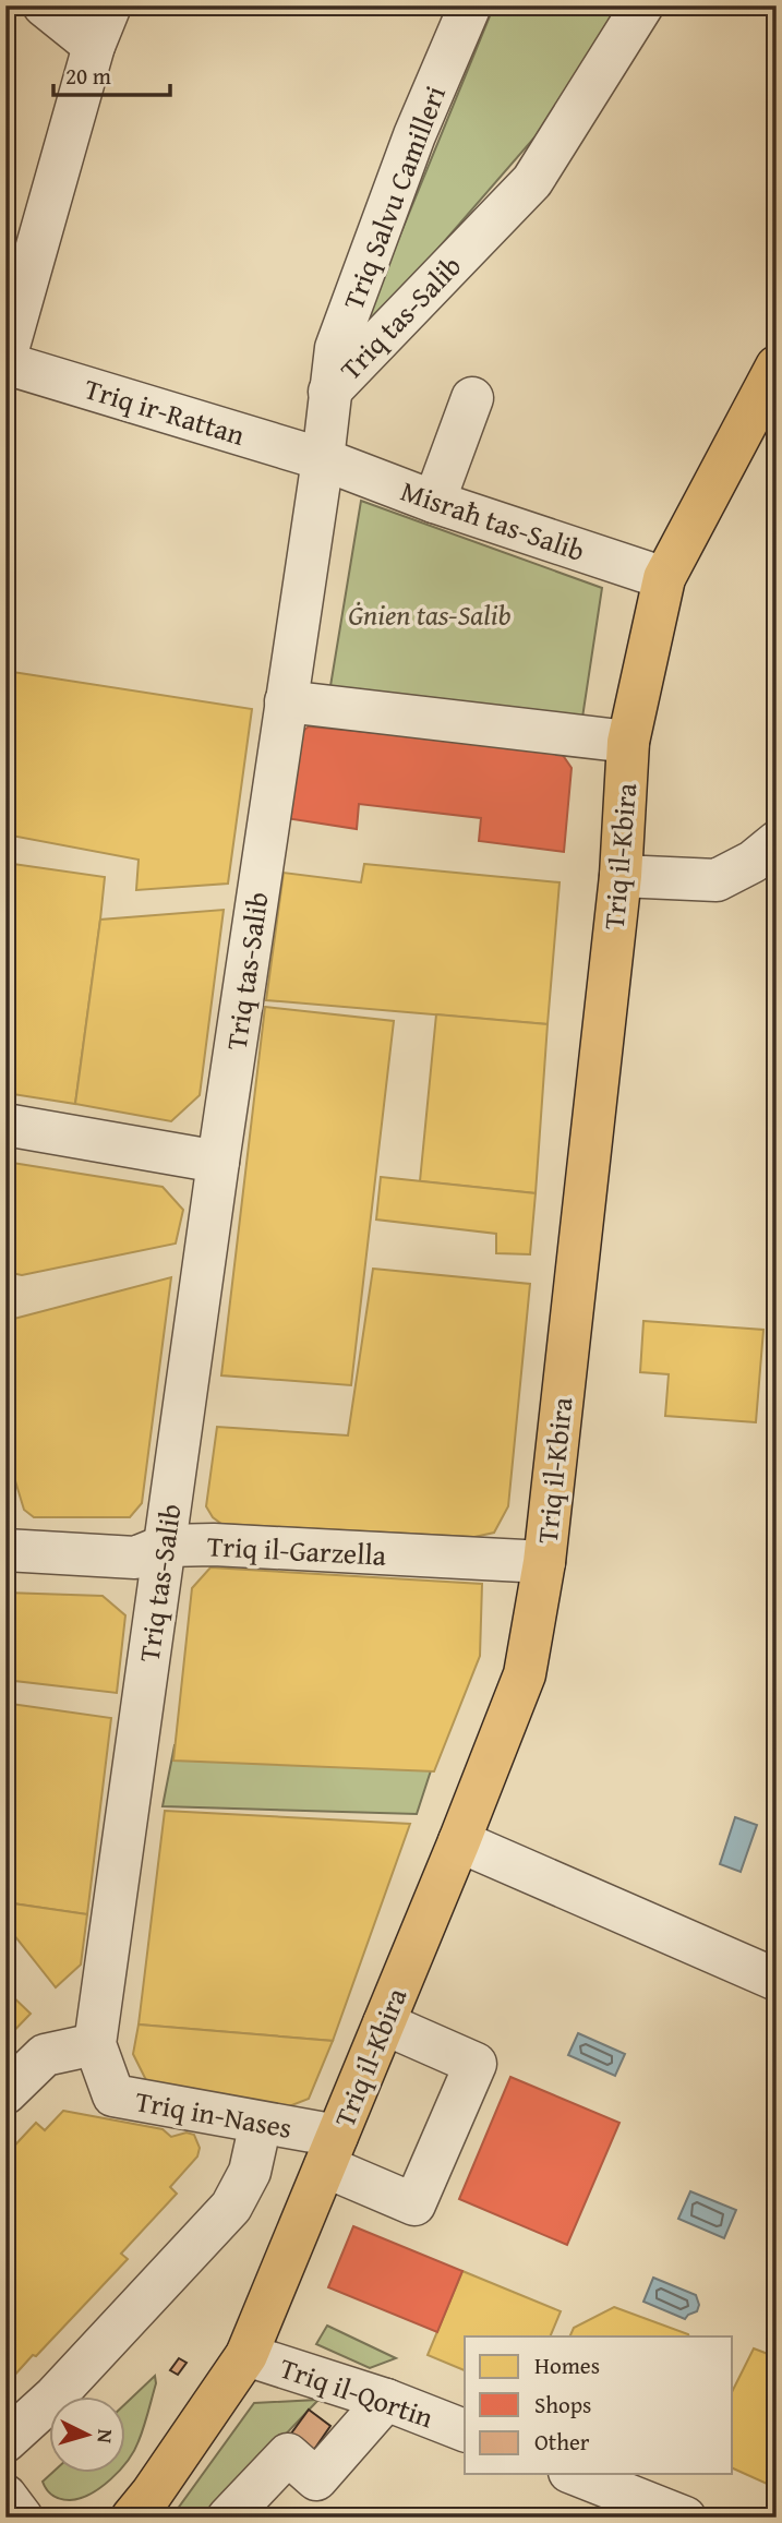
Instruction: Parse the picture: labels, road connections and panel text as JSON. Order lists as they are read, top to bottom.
{
  "streets": {
    "main road": ["Triq il-Kbira"],
    "street": [
      "Triq Salvu Camilleri",
      "Triq tas-Salib",
      "Triq ir-Rattan",
      "Misraħ tas-Salib",
      "Triq il-Garzella",
      "Triq in-Nases",
      "Triq il-Qortin"
    ]
  },
  "crossings": [
    ["Triq Salvu Camilleri", "Triq tas-Salib"],
    ["Triq tas-Salib", "Triq ir-Rattan"],
    ["Triq tas-Salib", "Misraħ tas-Salib"],
    ["Triq tas-Salib", "Triq il-Garzella"],
    ["Triq tas-Salib", "Triq in-Nases"],
    ["Triq ir-Rattan", "Misraħ tas-Salib"],
    ["Misraħ tas-Salib", "Triq il-Kbira"],
    ["Triq il-Kbira", "Triq il-Garzella"],
    ["Triq il-Kbira", "Triq in-Nases"],
    ["Triq il-Kbira", "Triq il-Qortin"]
  ],
  "parks": ["Ġnien tas-Salib"],
  "legend": ["Homes", "Shops", "Other"],
  "scale_bar": "20 m",
  "north": "right"
}
